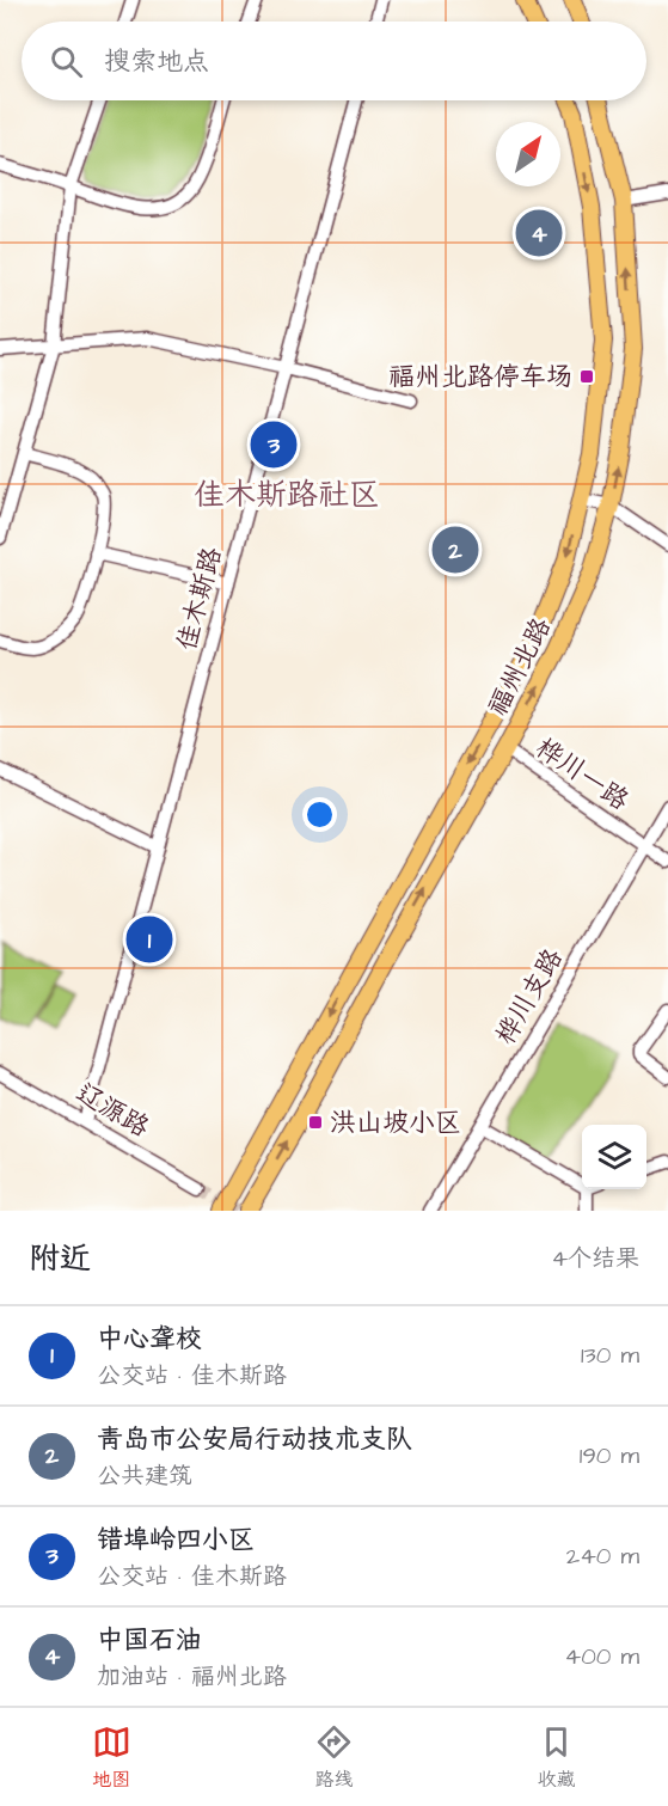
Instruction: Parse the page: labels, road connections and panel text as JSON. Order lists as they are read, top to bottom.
{
  "streets": {
    "main road": ["福州北路"],
    "street": [
      "佳木斯路",
      "桦川一路",
      "桦川支路",
      "辽源路"
    ]
  },
  "crossings": [
    ["佳木斯路", "辽源路"],
    ["福州北路", "桦川一路"],
    ["桦川一路", "桦川支路"]
  ],
  "districts": ["佳木斯路社区"],
  "places": {
    "transit": ["福州北路停车场", "洪山坡小区"]
  },
  "north": "top right",
  "page": {
    "search": "搜索地点",
    "pins": [
      "4",
      "3",
      "2",
      "1"
    ],
    "heading": ["附近", "4个结果"],
    "list": [
      {
        "mark": "1",
        "name": "中心聋校",
        "note": "公交站 · 佳木斯路",
        "value": "130 m"
      },
      {
        "mark": "2",
        "name": "青岛市公安局行动技术支队",
        "note": "公共建筑",
        "value": "190 m"
      },
      {
        "mark": "3",
        "name": "错埠岭四小区",
        "note": "公交站 · 佳木斯路",
        "value": "240 m"
      },
      {
        "mark": "4",
        "name": "中国石油",
        "note": "加油站 · 福州北路",
        "value": "400 m"
      }
    ],
    "nav": ["地图", "路线", "收藏"]
  }
}
